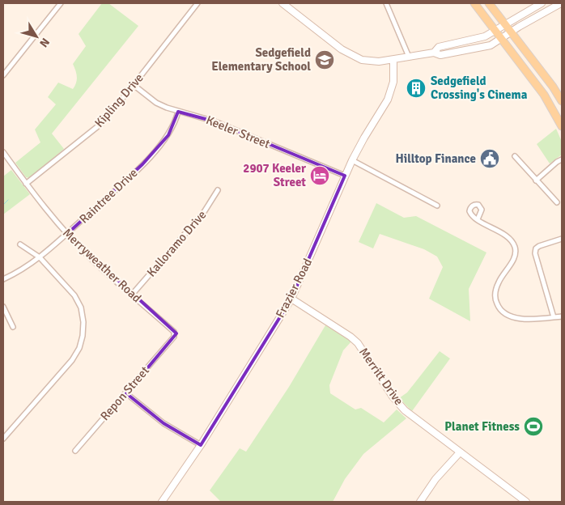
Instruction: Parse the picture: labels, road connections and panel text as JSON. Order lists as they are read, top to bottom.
{
  "streets": {
    "street": [
      "Kipling Drive",
      "Keeler Street",
      "Raintree Drive",
      "Kalloramo Drive",
      "Merryweather Road",
      "Frazier Road",
      "Merritt Drive",
      "Repon Street"
    ]
  },
  "crossings": [
    ["Kipling Drive", "Keeler Street"],
    ["Kipling Drive", "Merryweather Road"],
    ["Keeler Street", "Raintree Drive"],
    ["Keeler Street", "Frazier Road"],
    ["Raintree Drive", "Merryweather Road"],
    ["Kalloramo Drive", "Merryweather Road"],
    ["Merryweather Road", "Repon Street"],
    ["Frazier Road", "Merritt Drive"]
  ],
  "places": {
    "school or university": ["Sedgefield Elementary School"],
    "building": ["Sedgefield Crossing's Cinema"],
    "public building": ["Hilltop Finance"],
    "hotel": ["2907 Keeler Street"],
    "sports": ["Planet Fitness"]
  },
  "north": "bottom right"
}
